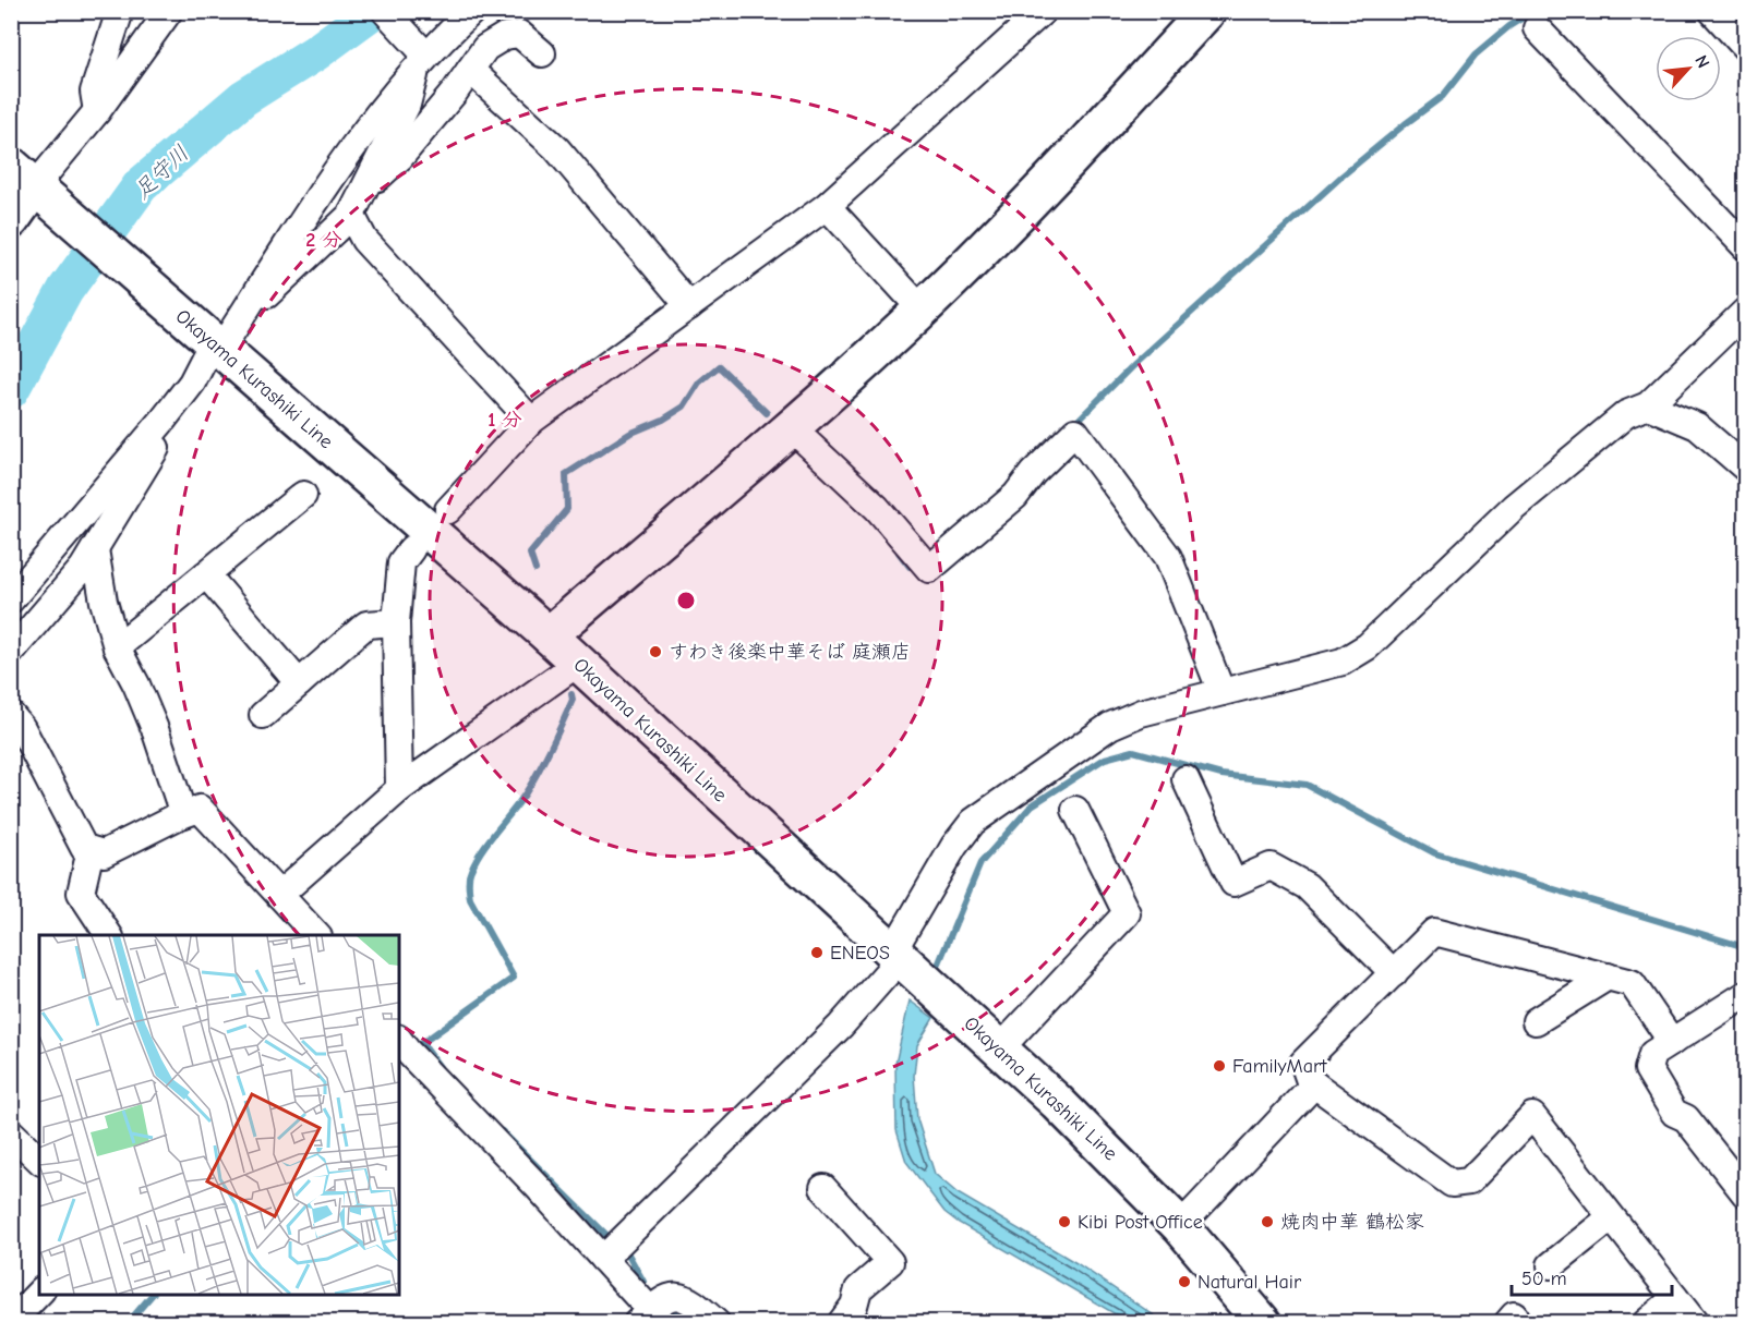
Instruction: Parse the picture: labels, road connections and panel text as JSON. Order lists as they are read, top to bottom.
{
  "streets": {
    "main road": ["Okayama Kurashiki Line"]
  },
  "water": ["足守川"],
  "places": [
    "すわき後楽中華そば 庭瀬店",
    "ENEOS",
    "FamilyMart",
    "Kibi Post Office",
    "焼肉中華 鶴松家",
    "Natural Hair"
  ],
  "scale_bar": "50 m",
  "north": "top right",
  "rings": ["2 分", "1 分"]
}
